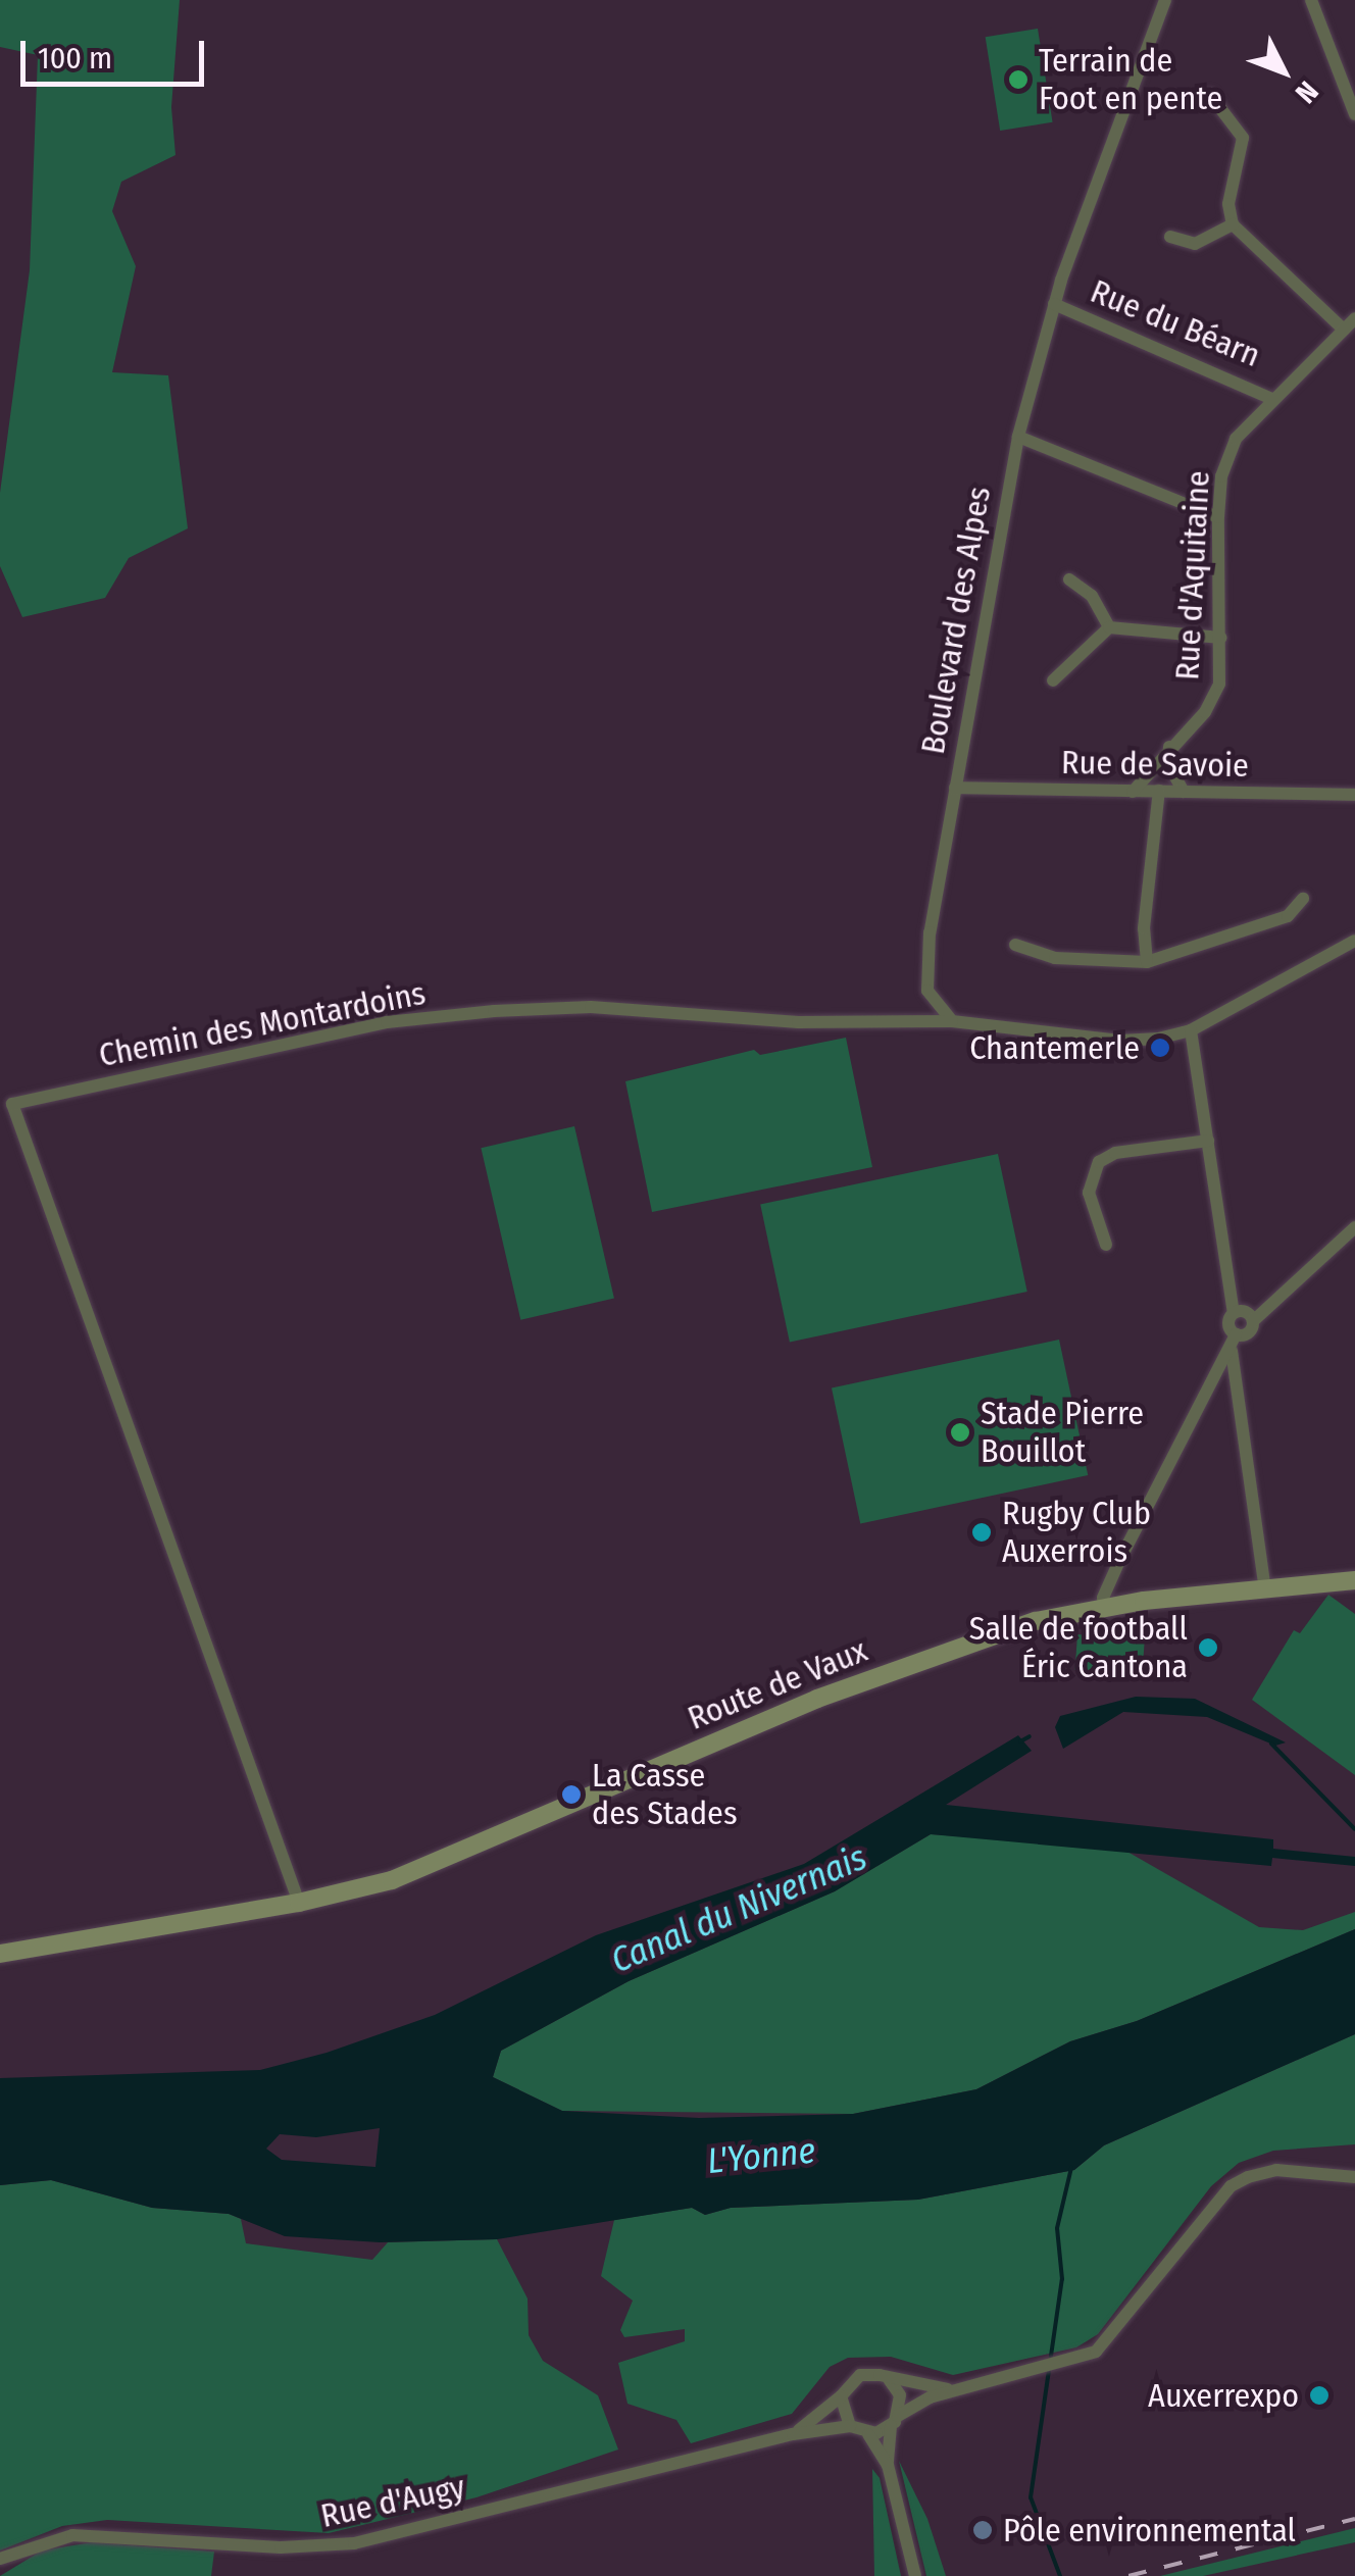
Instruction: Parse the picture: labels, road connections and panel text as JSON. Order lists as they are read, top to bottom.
{
  "streets": {
    "street": [
      "Rue du Béarn",
      "Rue d'Aquitaine",
      "Boulevard des Alpes",
      "Rue de Savoie",
      "Chemin des Montardoins",
      "Route de Vaux",
      "Rue d'Augy"
    ]
  },
  "crossings": [
    ["Rue du Béarn", "Rue d'Aquitaine"],
    ["Rue du Béarn", "Boulevard des Alpes"],
    ["Rue d'Aquitaine", "Rue de Savoie"],
    ["Boulevard des Alpes", "Rue de Savoie"],
    ["Boulevard des Alpes", "Chemin des Montardoins"],
    ["Chemin des Montardoins", "Route de Vaux"]
  ],
  "water": ["Canal du Nivernais", "L'Yonne"],
  "places": [
    "Terrain de Foot en pente",
    "Chantemerle",
    "Stade Pierre Bouillot",
    "Rugby Club Auxerrois",
    "Salle de football Éric Cantona",
    "La Casse des Stades",
    "Auxerrexpo",
    "Pôle environnemental"
  ],
  "scale_bar": "100 m",
  "north": "bottom right"
}
